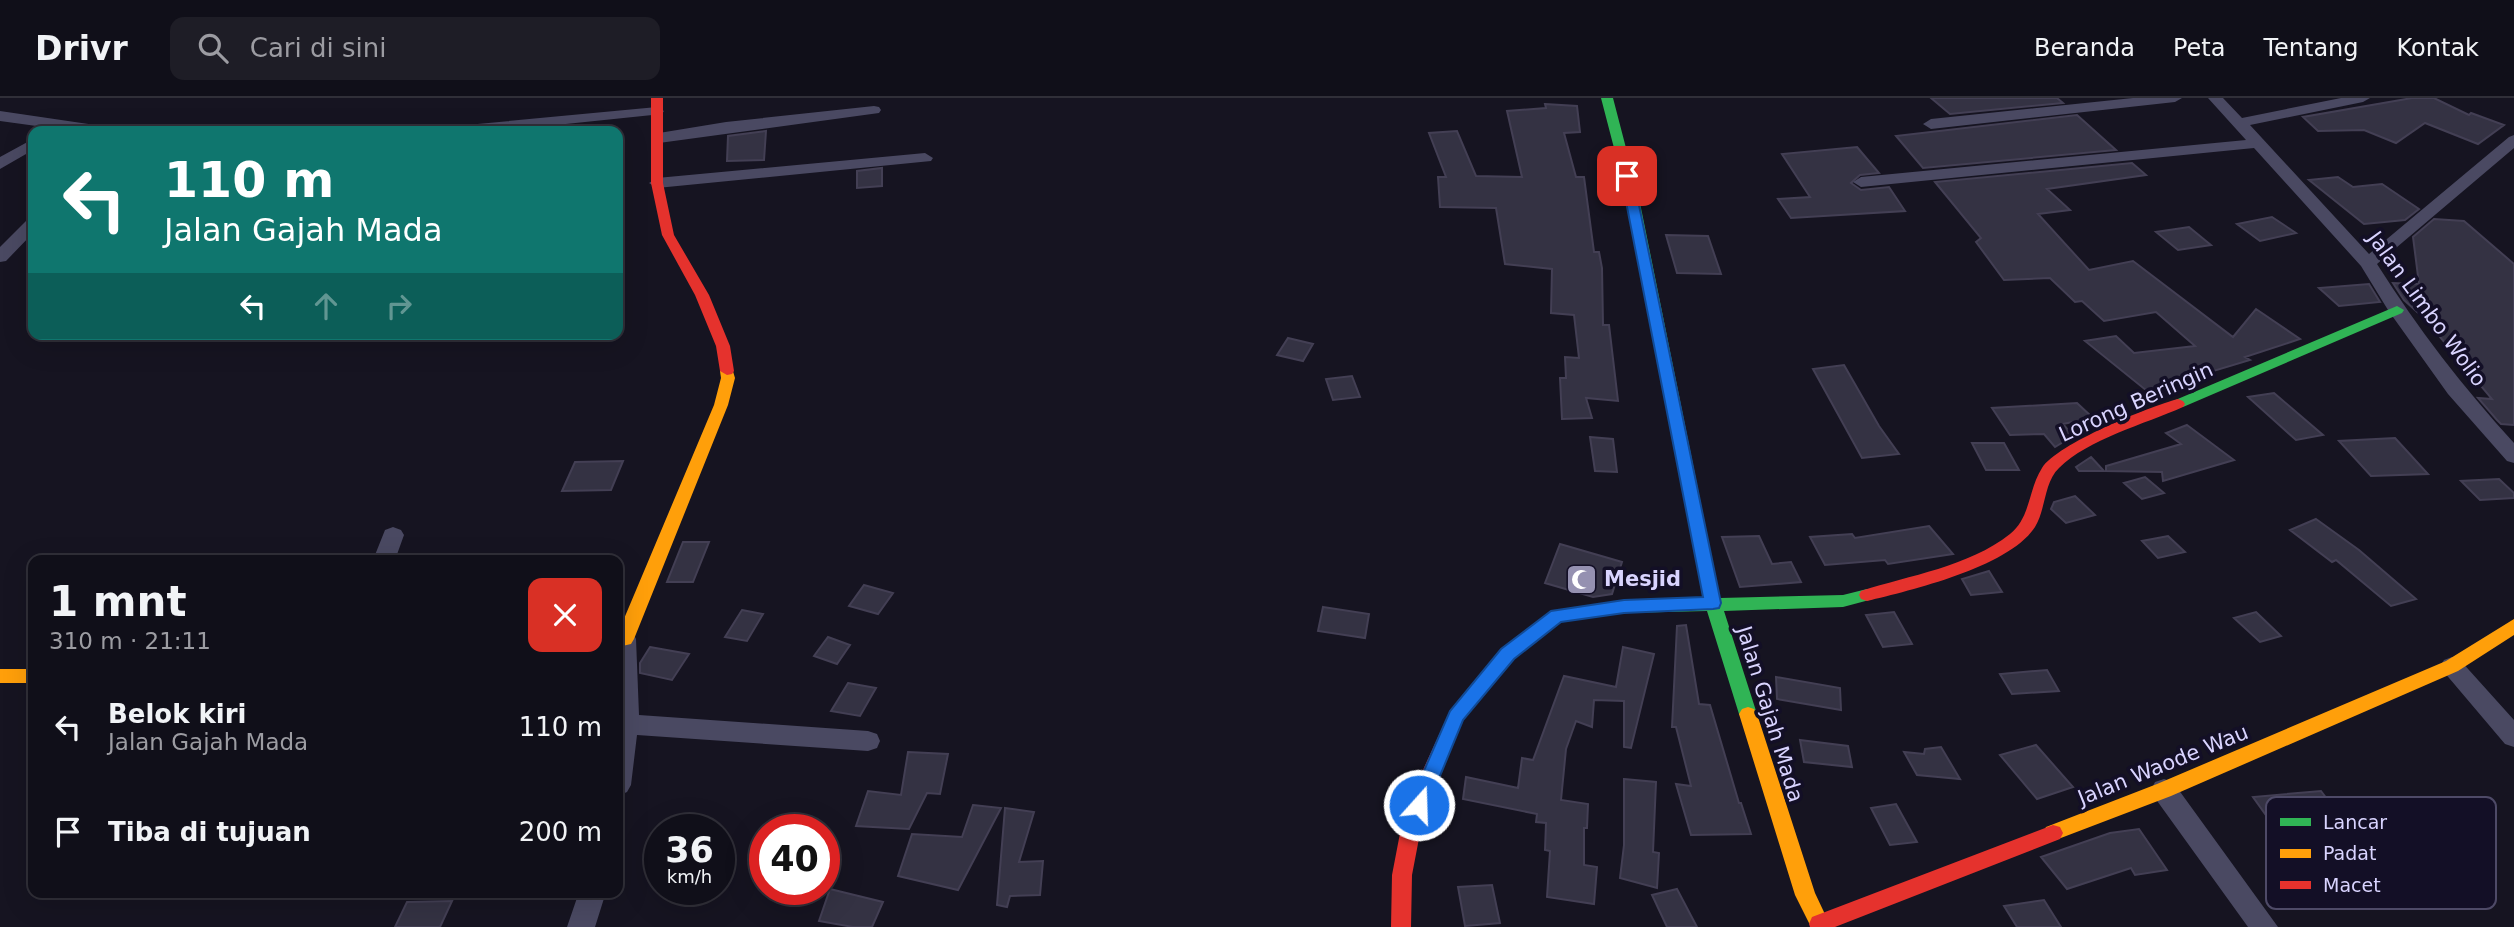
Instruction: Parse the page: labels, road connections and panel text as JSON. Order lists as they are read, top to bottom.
{
  "streets": {
    "main road": ["Lorong Beringin", "Jalan Gajah Mada", "Jalan Waode Wau"],
    "street": ["Jalan Limbo Wolio"]
  },
  "crossings": [
    ["Jalan Limbo Wolio", "Lorong Beringin"],
    ["Lorong Beringin", "Jalan Gajah Mada"],
    ["Jalan Gajah Mada", "Jalan Waode Wau"]
  ],
  "places": {
    "mosque": ["Mesjid"]
  },
  "legend": ["Lancar", "Padat", "Macet"],
  "page": {
    "header": "Drivr",
    "search": "Cari di sini",
    "nav": [
      "Beranda",
      "Peta",
      "Tentang",
      "Kontak"
    ],
    "turn": ["110 m", "Jalan Gajah Mada"],
    "heading": ["1 mnt", "310 m · 21:11"],
    "list": [
      {
        "name": "Belok kiri",
        "note": "Jalan Gajah Mada",
        "value": "110 m"
      },
      {
        "name": "Tiba di tujuan",
        "value": "200 m"
      }
    ],
    "speed": "36 km/h",
    "limit": "40"
  }
}
